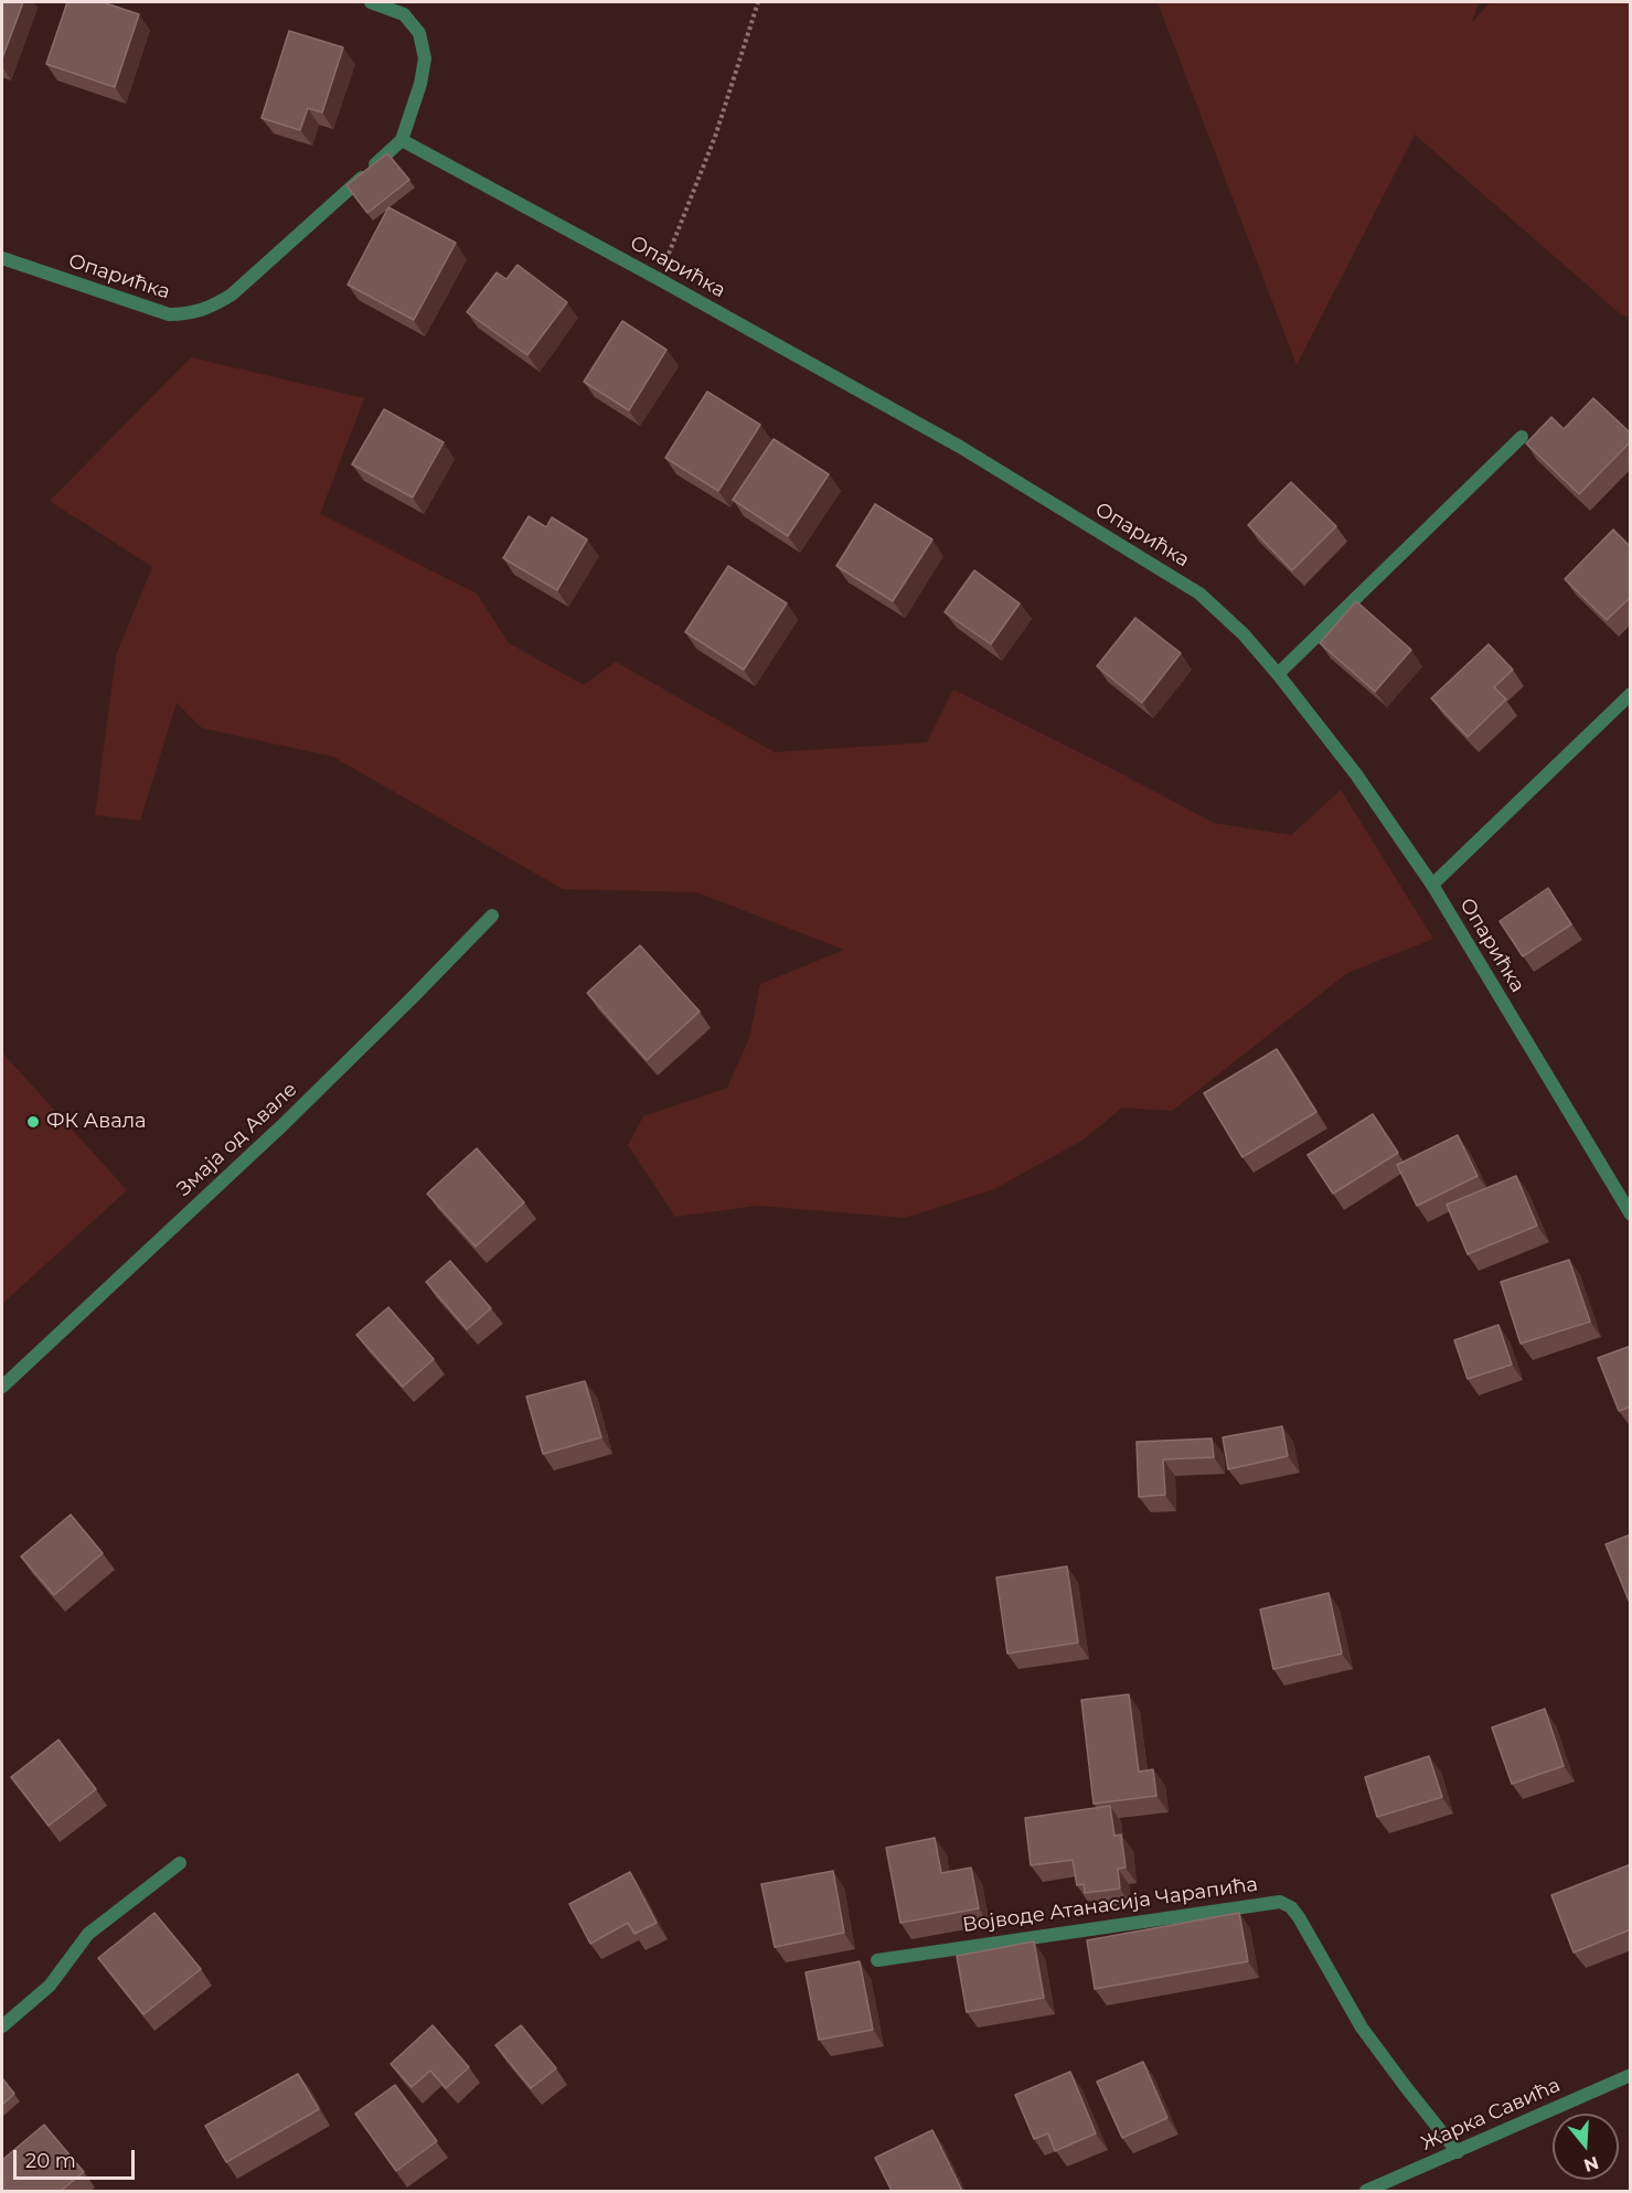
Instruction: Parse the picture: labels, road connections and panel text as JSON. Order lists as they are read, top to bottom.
{
  "streets": {
    "street": [
      "Опарићка",
      "Змаја од Авале",
      "Војводе Атанасија Чарапића",
      "Жарка Савића"
    ]
  },
  "crossings": [
    ["Војводе Атанасија Чарапића", "Жарка Савића"]
  ],
  "places": ["ФК Авала"],
  "scale_bar": "20 m",
  "north": "bottom"
}
